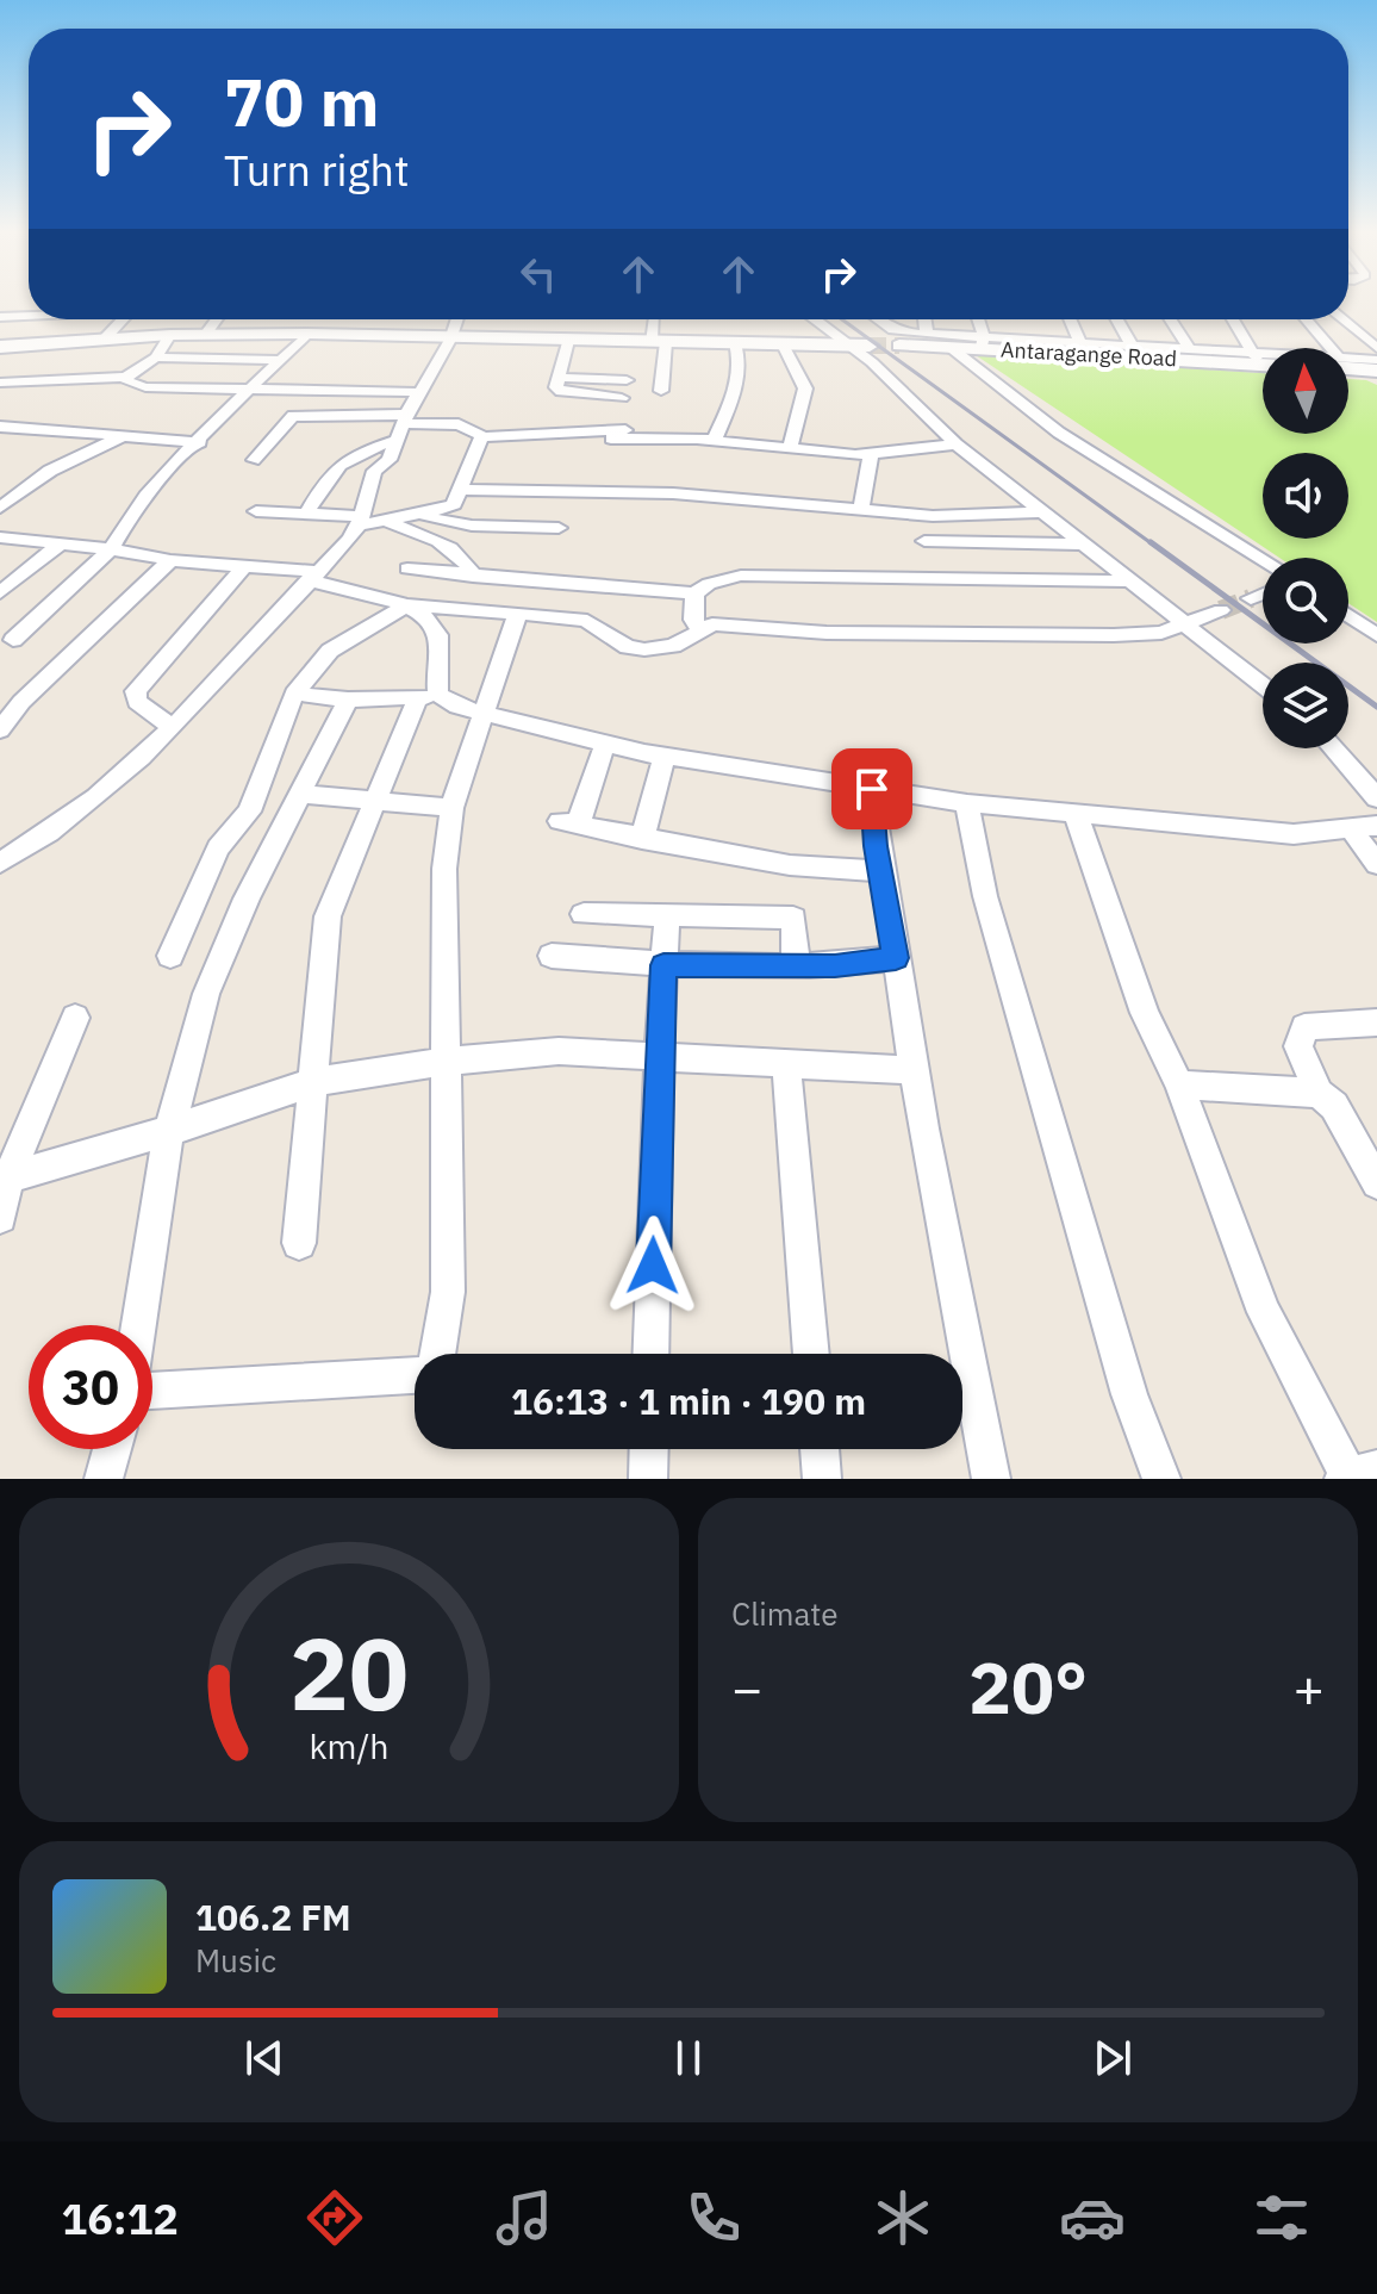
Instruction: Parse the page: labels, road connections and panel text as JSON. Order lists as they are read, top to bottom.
{
  "streets": {
    "street": ["Antaragange Road"]
  },
  "north": "top",
  "page": {
    "turn": ["70 m", "Turn right"],
    "limit": "30",
    "trip": "16:13 · 1 min · 190 m",
    "tile": "Climate",
    "heat": ["−", "20°", "+"],
    "song": ["106.2 FM", "Music"],
    "tabs": "16:12",
    "gauge": ["20", "km/h"]
  }
}
